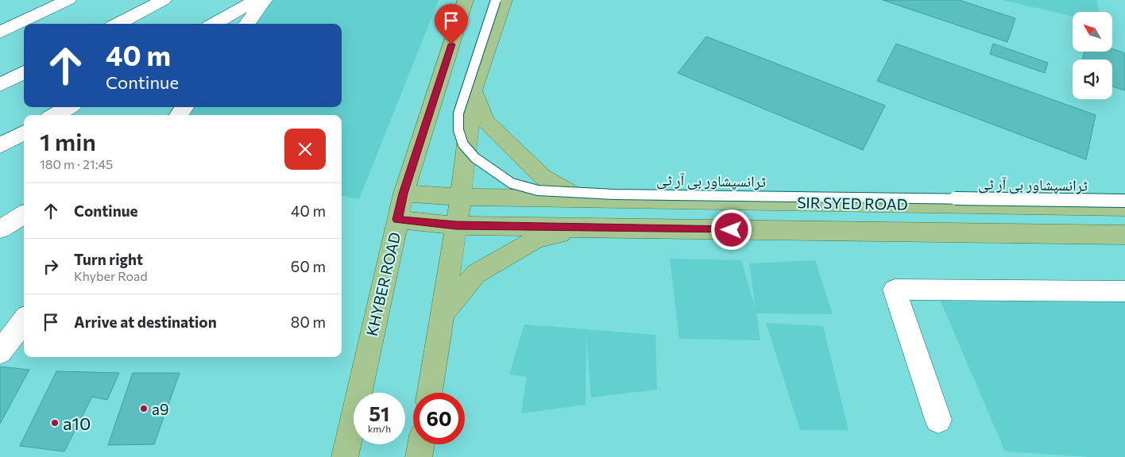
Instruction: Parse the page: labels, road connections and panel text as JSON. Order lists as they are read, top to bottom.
{
  "streets": {
    "main road": ["SIR SYED ROAD", "KHYBER ROAD"],
    "lane": ["ٹرانسپشاور بی آر ٹی"]
  },
  "crossings": [
    ["SIR SYED ROAD", "KHYBER ROAD"]
  ],
  "places": ["a9", "a10"],
  "north": "top left",
  "page": {
    "turn": ["40 m", "Continue"],
    "heading": ["1 min", "180 m · 21:45"],
    "list": [
      {
        "name": "Continue",
        "value": "40 m"
      },
      {
        "name": "Turn right",
        "note": "Khyber Road",
        "value": "60 m"
      },
      {
        "name": "Arrive at destination",
        "value": "80 m"
      }
    ],
    "speed": "51 km/h",
    "limit": "60"
  }
}
